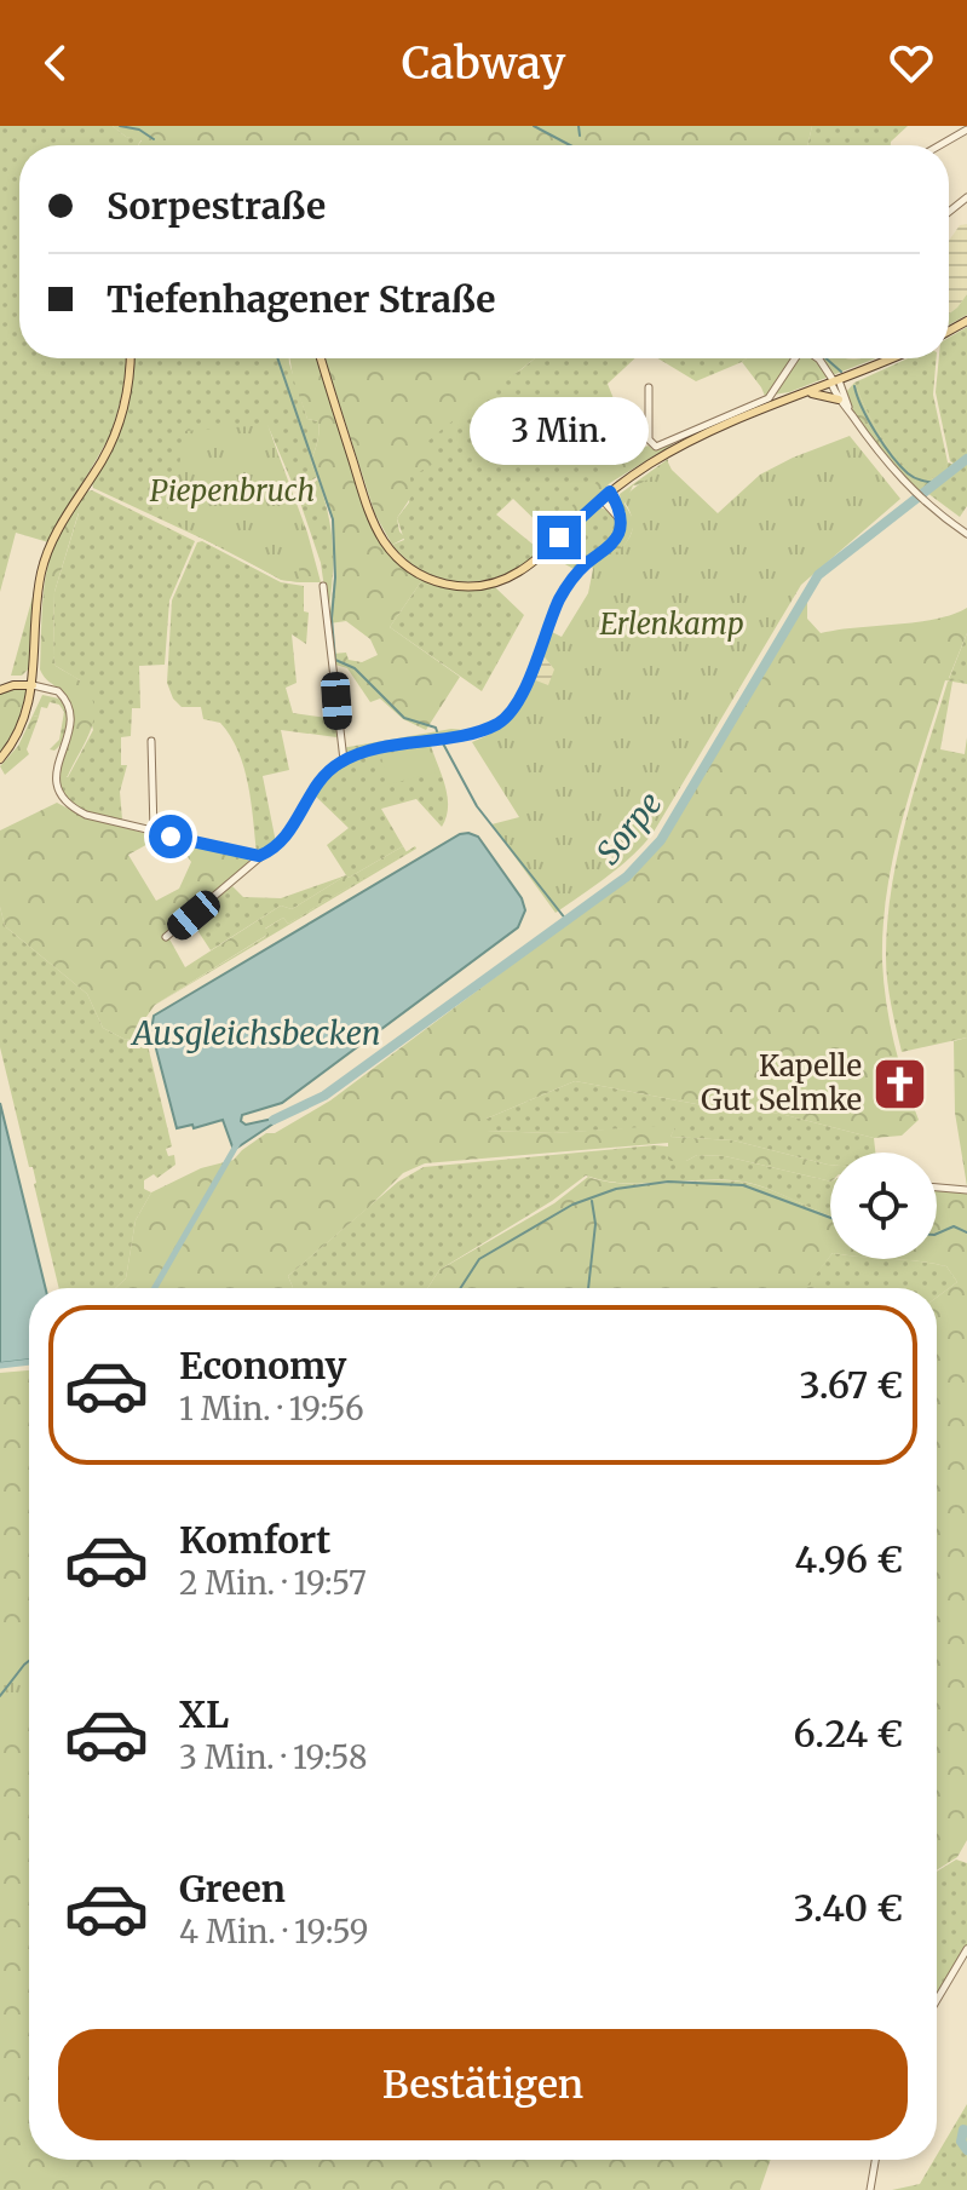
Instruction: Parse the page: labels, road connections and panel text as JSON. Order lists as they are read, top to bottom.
{
  "water": ["Sorpe", "Ausgleichsbecken"],
  "parks": ["Piepenbruch", "Erlenkamp"],
  "places": {
    "church": ["Kapelle Gut Selmke"]
  },
  "page": {
    "header": "Cabway",
    "banner": ["Sorpestraße", "Tiefenhagener Straße"],
    "bubble": "3 Min.",
    "list": [
      {
        "name": "Economy",
        "note": "1 Min. · 19:56",
        "value": "3.67 €"
      },
      {
        "name": "Komfort",
        "note": "2 Min. · 19:57",
        "value": "4.96 €"
      },
      {
        "name": "XL",
        "note": "3 Min. · 19:58",
        "value": "6.24 €"
      },
      {
        "name": "Green",
        "note": "4 Min. · 19:59",
        "value": "3.40 €"
      }
    ],
    "buttons": "Bestätigen"
  }
}
